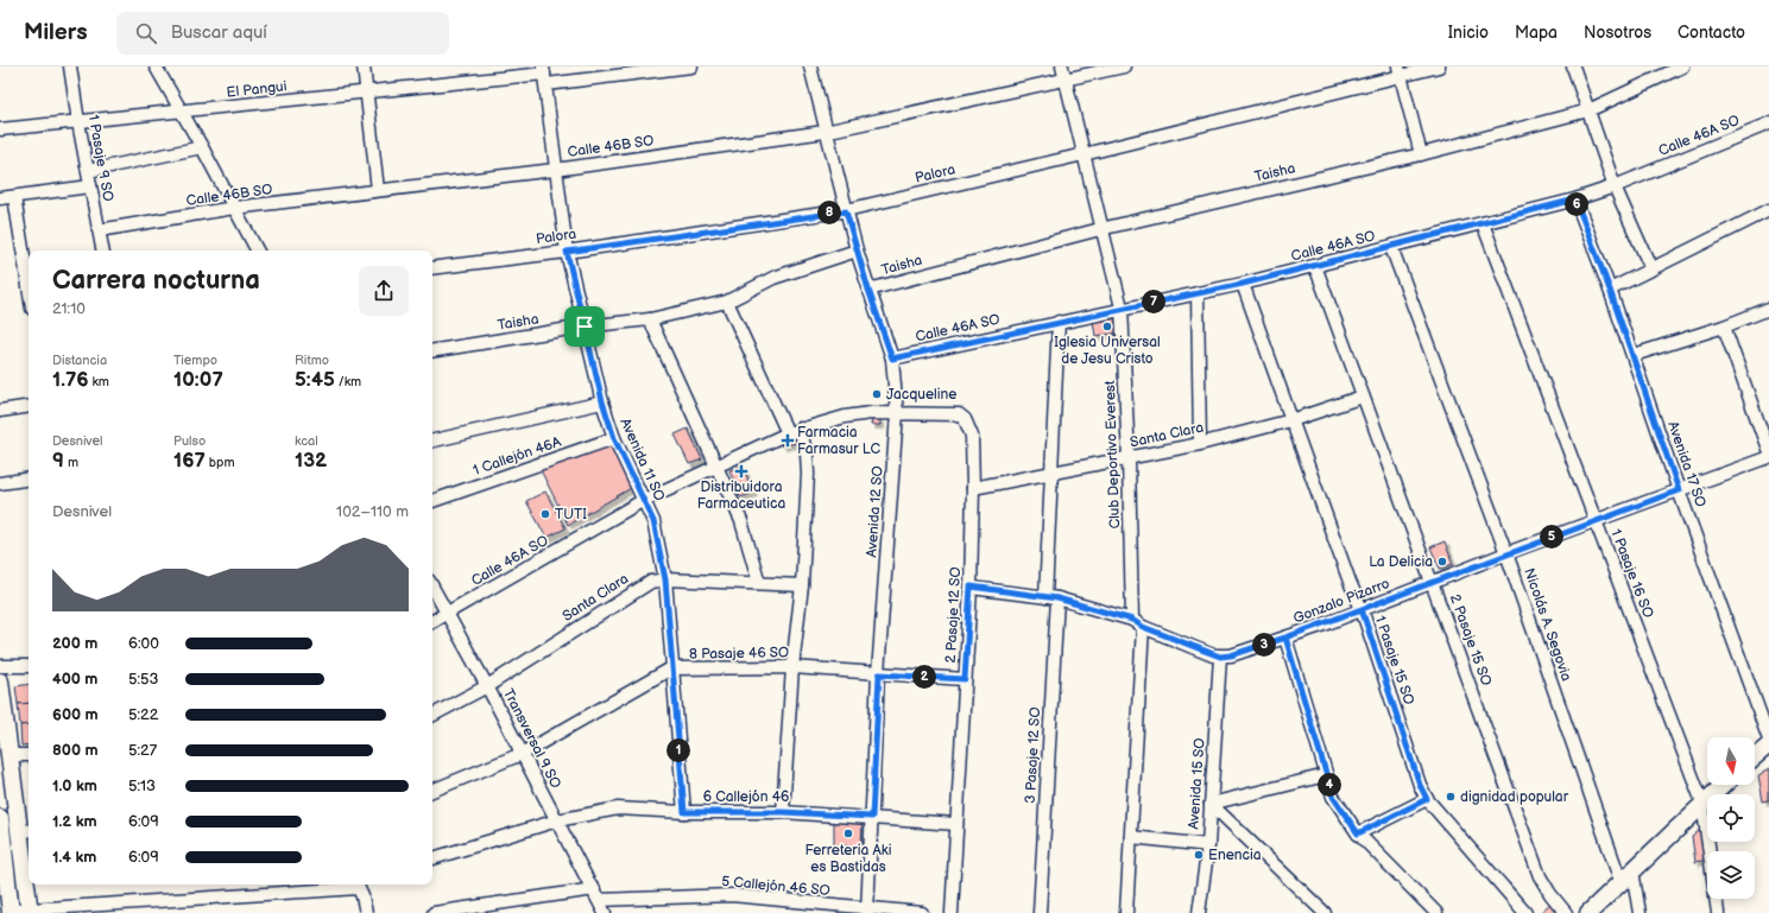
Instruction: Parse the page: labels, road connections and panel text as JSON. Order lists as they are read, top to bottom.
{
  "streets": {
    "street": [
      "El Pangui",
      "Calle 46A SO",
      "Calle 46B SO",
      "1 Pasaje 9 SO",
      "Taisha",
      "Palora",
      "Santa Clara",
      "Club Deportivo Everest",
      "1 Callejón 46A",
      "Avenida 11 SO",
      "Avenida 17 SO",
      "Avenida 12 SO",
      "1 Pasaje 16 SO",
      "Gonzalo Pizarro",
      "2 Pasaje 12 SO",
      "Nicolás A. Segovia",
      "2 Pasaje 15 SO",
      "8 Pasaje 46 SO",
      "1 Pasaje 15 SO",
      "Transversal 9 SO",
      "3 Pasaje 12 SO",
      "Avenida 15 SO",
      "6 Callejón 46",
      "5 Callejón 46 SO"
    ]
  },
  "crossings": [
    ["El Pangui", "1 Pasaje 9 SO"],
    ["El Pangui", "Avenida 11 SO"],
    ["Calle 46A SO", "Club Deportivo Everest"],
    ["Calle 46A SO", "Avenida 11 SO"],
    ["Calle 46A SO", "Avenida 17 SO"],
    ["Calle 46A SO", "Avenida 12 SO"],
    ["Calle 46A SO", "1 Pasaje 16 SO"],
    ["Calle 46A SO", "2 Pasaje 12 SO"],
    ["Calle 46A SO", "Nicolás A. Segovia"],
    ["Calle 46A SO", "2 Pasaje 15 SO"],
    ["Calle 46A SO", "1 Pasaje 15 SO"],
    ["Calle 46A SO", "Transversal 9 SO"],
    ["Calle 46A SO", "3 Pasaje 12 SO"],
    ["Calle 46B SO", "1 Pasaje 9 SO"],
    ["Calle 46B SO", "Club Deportivo Everest"],
    ["Calle 46B SO", "Avenida 11 SO"],
    ["Calle 46B SO", "Avenida 12 SO"],
    ["Taisha", "Club Deportivo Everest"],
    ["Taisha", "Avenida 11 SO"],
    ["Taisha", "Avenida 12 SO"],
    ["Palora", "Club Deportivo Everest"],
    ["Palora", "Avenida 11 SO"],
    ["Palora", "Avenida 12 SO"],
    ["Santa Clara", "Club Deportivo Everest"],
    ["Santa Clara", "Avenida 11 SO"],
    ["Santa Clara", "2 Pasaje 12 SO"],
    ["Santa Clara", "2 Pasaje 15 SO"],
    ["Santa Clara", "1 Pasaje 15 SO"],
    ["Santa Clara", "Transversal 9 SO"],
    ["Santa Clara", "3 Pasaje 12 SO"],
    ["1 Callejón 46A", "Avenida 11 SO"],
    ["Avenida 11 SO", "8 Pasaje 46 SO"],
    ["Avenida 11 SO", "6 Callejón 46"],
    ["Avenida 17 SO", "Gonzalo Pizarro"],
    ["Avenida 12 SO", "2 Pasaje 12 SO"],
    ["Avenida 12 SO", "8 Pasaje 46 SO"],
    ["Avenida 12 SO", "6 Callejón 46"],
    ["Avenida 12 SO", "5 Callejón 46 SO"],
    ["1 Pasaje 16 SO", "Gonzalo Pizarro"],
    ["Gonzalo Pizarro", "Nicolás A. Segovia"],
    ["Gonzalo Pizarro", "2 Pasaje 15 SO"],
    ["Gonzalo Pizarro", "1 Pasaje 15 SO"],
    ["Gonzalo Pizarro", "Avenida 15 SO"],
    ["2 Pasaje 12 SO", "8 Pasaje 46 SO"],
    ["2 Pasaje 12 SO", "6 Callejón 46"],
    ["8 Pasaje 46 SO", "Transversal 9 SO"],
    ["Transversal 9 SO", "6 Callejón 46"],
    ["Transversal 9 SO", "5 Callejón 46 SO"]
  ],
  "places": {
    "other": [
      "Iglesia Universal de Jesu Cristo",
      "Jacqueline",
      "TUTI",
      "La Delicia",
      "dignidad popular",
      "Ferreteria Aki es Bastidas",
      "Enencia"
    ],
    "health": ["Farmacia Farmasur LC", "Distribuidora Farmaceutica"]
  },
  "north": "bottom",
  "page": {
    "header": "Milers",
    "search": "Buscar aquí",
    "nav": [
      "Inicio",
      "Mapa",
      "Nosotros",
      "Contacto"
    ],
    "pins": [
      "6",
      "8",
      "7",
      "5",
      "3",
      "2",
      "1",
      "4"
    ],
    "heading": ["Carrera nocturna", "21:10"],
    "stats": [
      ["Distancia", "1.76 km"],
      ["Tiempo", "10:07"],
      ["Ritmo", "5:45 /km"],
      ["Desnivel", "9 m"],
      ["Pulso", "167 bpm"],
      ["kcal", "132"]
    ],
    "chart": ["Desnivel", "102–110 m"],
    "list": [
      {
        "name": "200 m",
        "note": "6:00"
      },
      {
        "name": "400 m",
        "note": "5:53"
      },
      {
        "name": "600 m",
        "note": "5:22"
      },
      {
        "name": "800 m",
        "note": "5:27"
      },
      {
        "name": "1.0 km",
        "note": "5:13"
      },
      {
        "name": "1.2 km",
        "note": "6:09"
      },
      {
        "name": "1.4 km",
        "note": "6:09"
      }
    ]
  }
}
